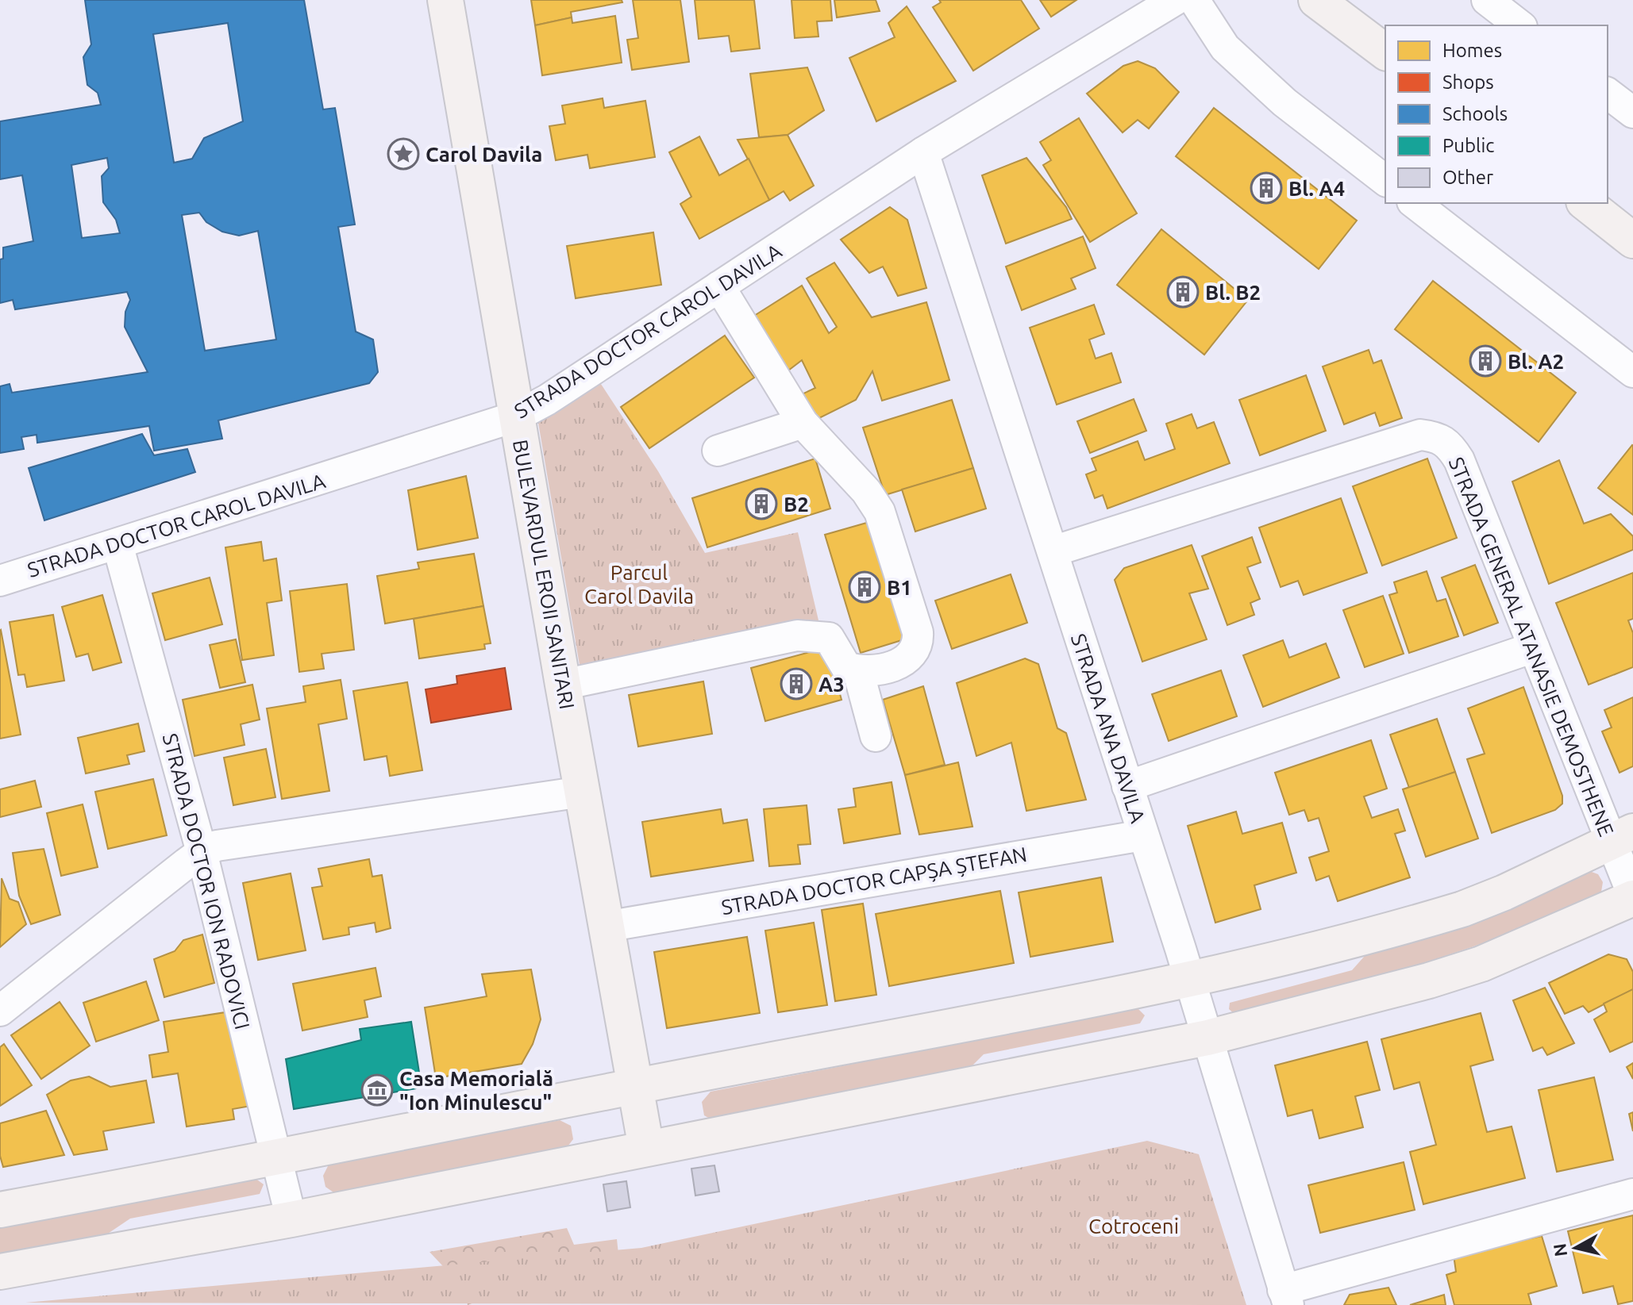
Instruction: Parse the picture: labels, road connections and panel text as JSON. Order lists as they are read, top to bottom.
{
  "streets": {
    "main road": ["BULEVARDUL EROII SANITARI"],
    "street": [
      "STRADA DOCTOR CAROL DAVILA",
      "STRADA GENERAL ATANASIE DEMOSTHENE",
      "STRADA ANA DAVILA",
      "STRADA DOCTOR CAPȘA ȘTEFAN",
      "STRADA DOCTOR ION RADOVICI"
    ]
  },
  "crossings": [
    ["STRADA DOCTOR CAROL DAVILA", "BULEVARDUL EROII SANITARI"],
    ["STRADA DOCTOR CAROL DAVILA", "STRADA ANA DAVILA"],
    ["STRADA DOCTOR CAROL DAVILA", "STRADA DOCTOR ION RADOVICI"],
    ["BULEVARDUL EROII SANITARI", "STRADA DOCTOR CAPȘA ȘTEFAN"],
    ["STRADA GENERAL ATANASIE DEMOSTHENE", "STRADA ANA DAVILA"],
    ["STRADA ANA DAVILA", "STRADA DOCTOR CAPȘA ȘTEFAN"]
  ],
  "parks": ["Parcul Carol Davila", "Cotroceni"],
  "places": {
    "place": ["Carol Davila"],
    "building": [
      "Bl. A4",
      "Bl. B2",
      "Bl. A2",
      "B2",
      "B1",
      "A3"
    ],
    "museum": ["Casa Memorială \"Ion Minulescu\""]
  },
  "legend": [
    "Homes",
    "Shops",
    "Schools",
    "Public",
    "Other"
  ],
  "north": "left"
}
